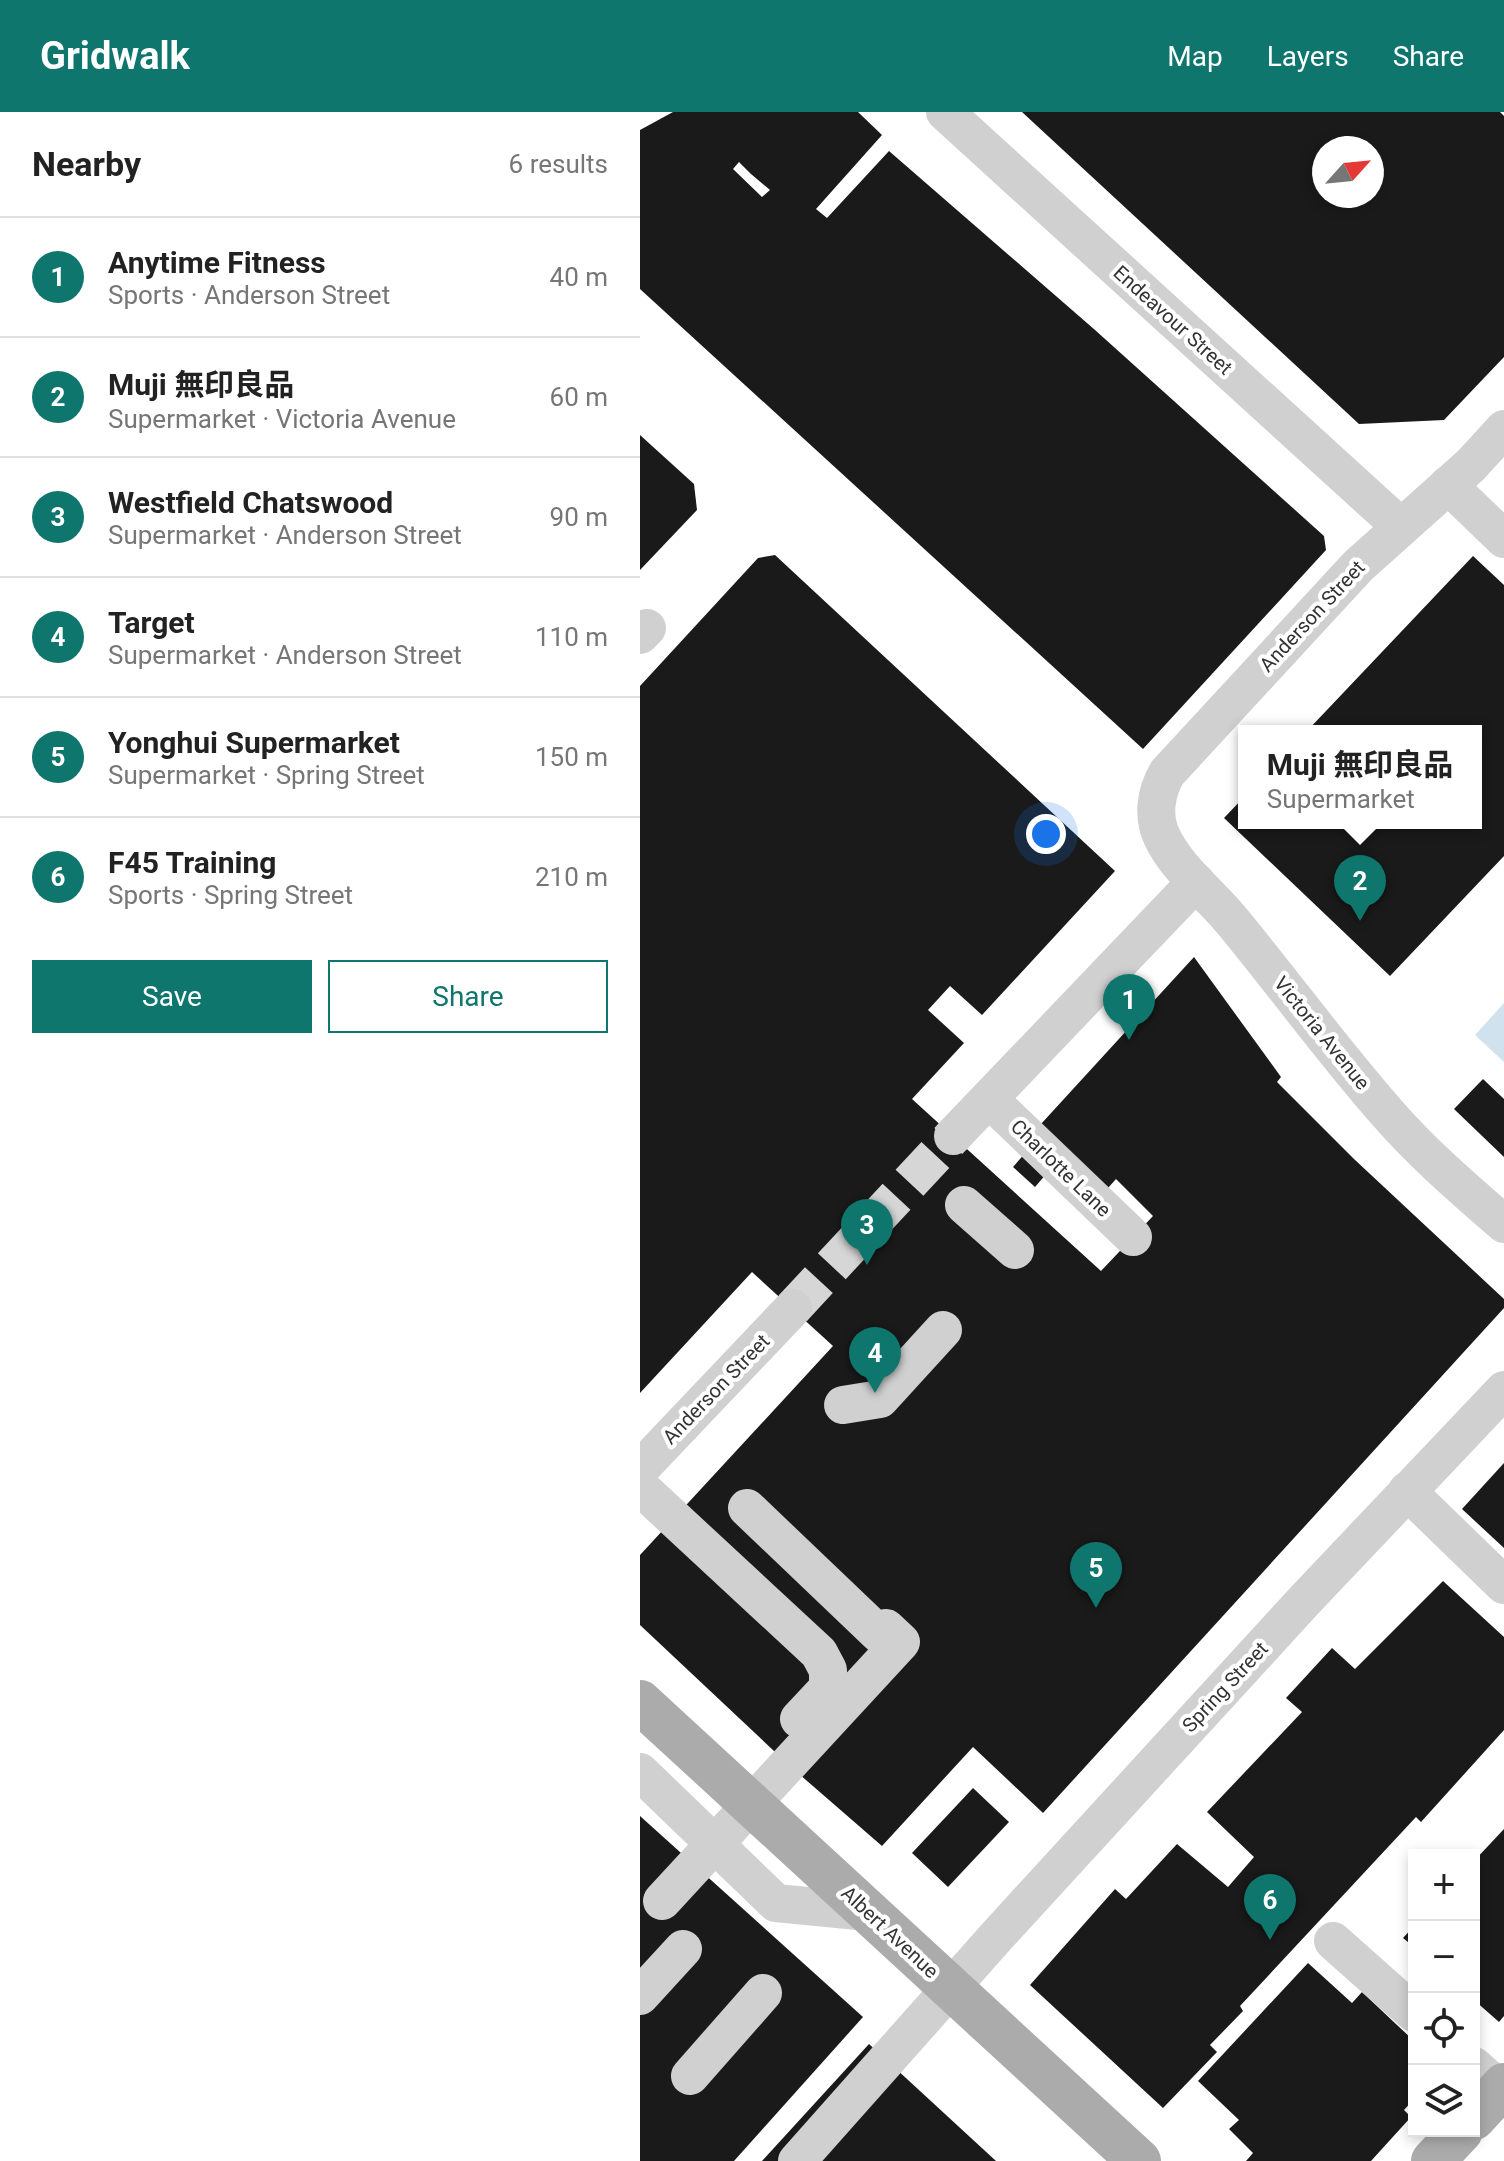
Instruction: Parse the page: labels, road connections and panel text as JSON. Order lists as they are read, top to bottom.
{
  "streets": {
    "main road": ["Albert Avenue"],
    "street": [
      "Endeavour Street",
      "Anderson Street",
      "Victoria Avenue",
      "Charlotte Lane",
      "Spring Street"
    ]
  },
  "crossings": [
    ["Endeavour Street", "Anderson Street"],
    ["Anderson Street", "Victoria Avenue"],
    ["Spring Street", "Albert Avenue"]
  ],
  "north": "top right",
  "page": {
    "header": "Gridwalk",
    "nav": ["Map", "Layers", "Share"],
    "heading": ["Nearby", "6 results"],
    "list": [
      {
        "mark": "1",
        "name": "Anytime Fitness",
        "note": "Sports · Anderson Street",
        "value": "40 m"
      },
      {
        "mark": "2",
        "name": "Muji 無印良品",
        "note": "Supermarket · Victoria Avenue",
        "value": "60 m"
      },
      {
        "mark": "3",
        "name": "Westfield Chatswood",
        "note": "Supermarket · Anderson Street",
        "value": "90 m"
      },
      {
        "mark": "4",
        "name": "Target",
        "note": "Supermarket · Anderson Street",
        "value": "110 m"
      },
      {
        "mark": "5",
        "name": "Yonghui Supermarket",
        "note": "Supermarket · Spring Street",
        "value": "150 m"
      },
      {
        "mark": "6",
        "name": "F45 Training",
        "note": "Sports · Spring Street",
        "value": "210 m"
      }
    ],
    "popup": ["Muji 無印良品", "Supermarket"],
    "pins": [
      "2",
      "1",
      "3",
      "4",
      "5",
      "6"
    ],
    "buttons": ["Save", "Share"],
    "map_buttons": ["+", "−"]
  }
}
